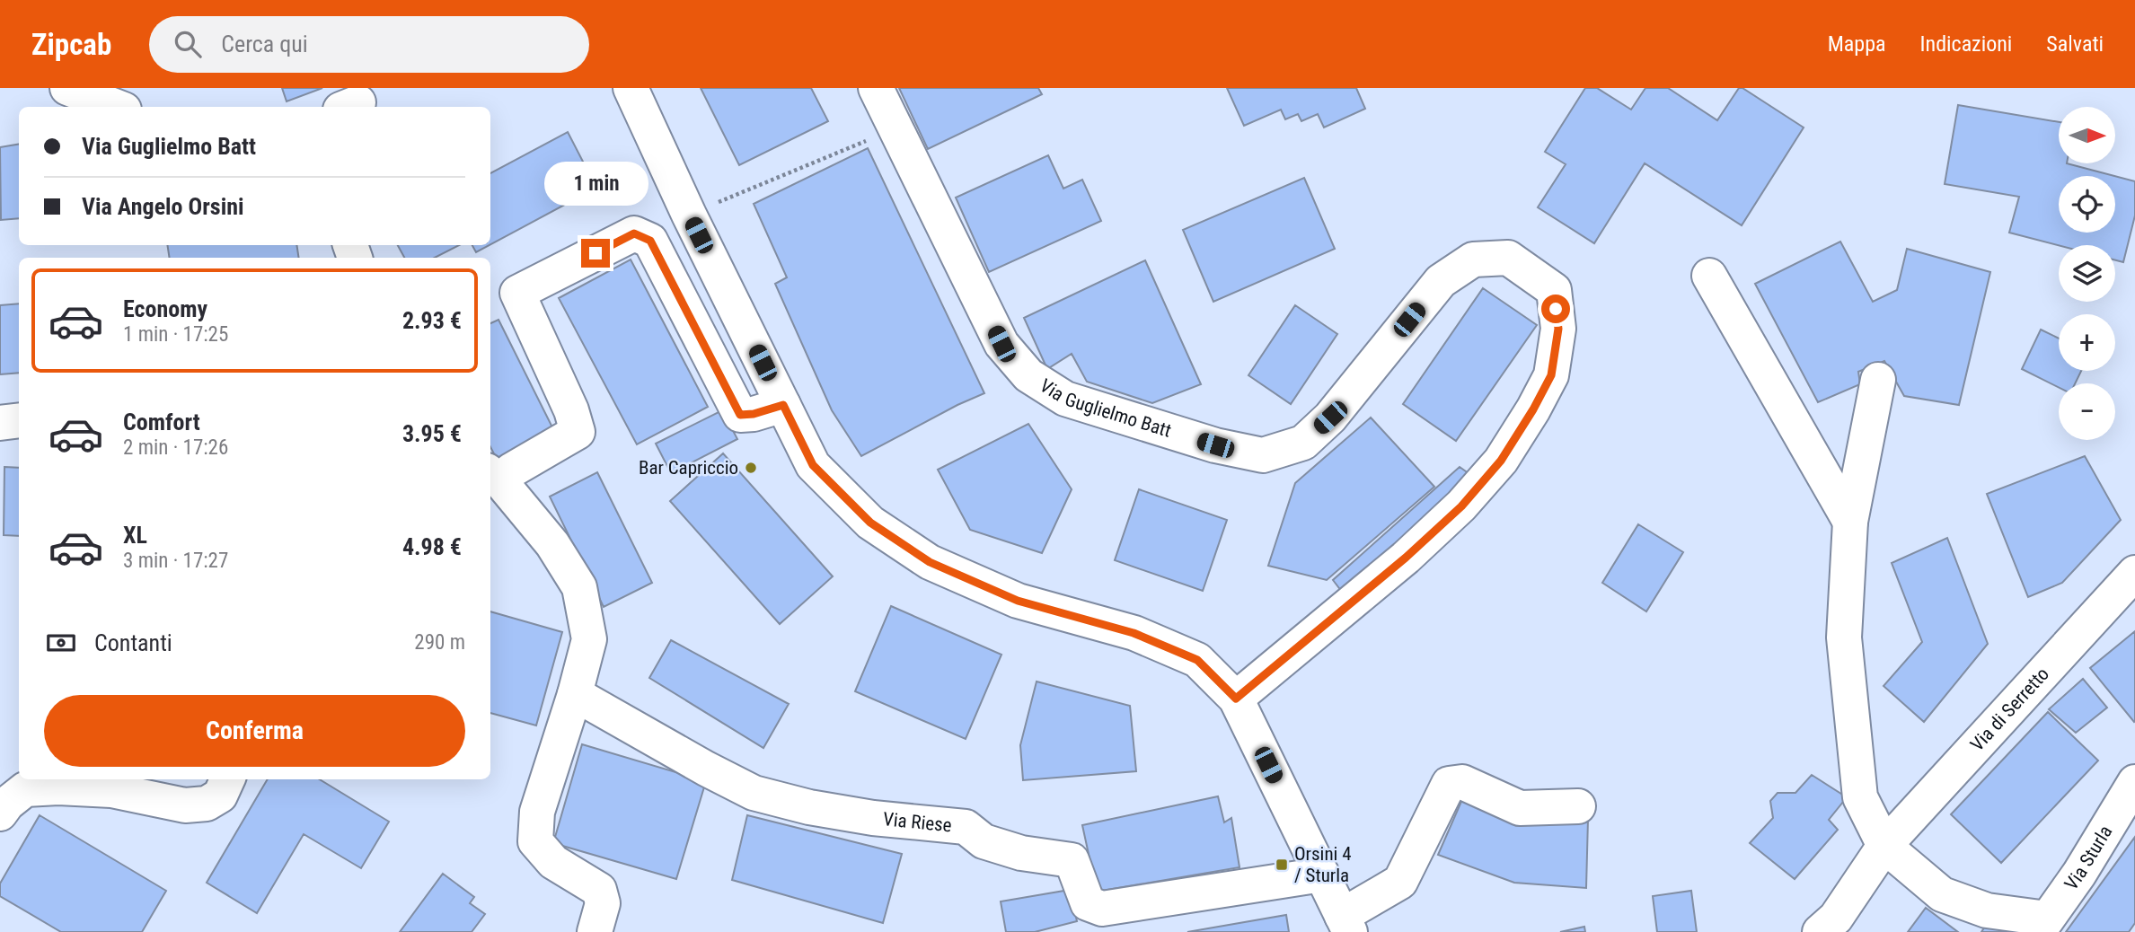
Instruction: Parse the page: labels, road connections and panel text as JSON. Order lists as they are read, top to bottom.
{
  "streets": {
    "street": [
      "Via Guglielmo Batt",
      "Via di Serretto",
      "Via Riese",
      "Via Sturla"
    ]
  },
  "places": {
    "other": ["Bar Capriccio"],
    "transit": ["Orsini 4 / Sturla"]
  },
  "north": "right",
  "page": {
    "header": "Zipcab",
    "search": "Cerca qui",
    "nav": ["Mappa", "Indicazioni", "Salvati"],
    "map_buttons": ["+", "−"],
    "banner": ["Via Guglielmo Batt", "Via Angelo Orsini"],
    "bubble": "1 min",
    "list": [
      {
        "name": "Economy",
        "note": "1 min · 17:25",
        "value": "2.93 €"
      },
      {
        "name": "Comfort",
        "note": "2 min · 17:26",
        "value": "3.95 €"
      },
      {
        "name": "XL",
        "note": "3 min · 17:27",
        "value": "4.98 €"
      }
    ],
    "pay": ["Contanti", "290 m"],
    "buttons": "Conferma"
  }
}
